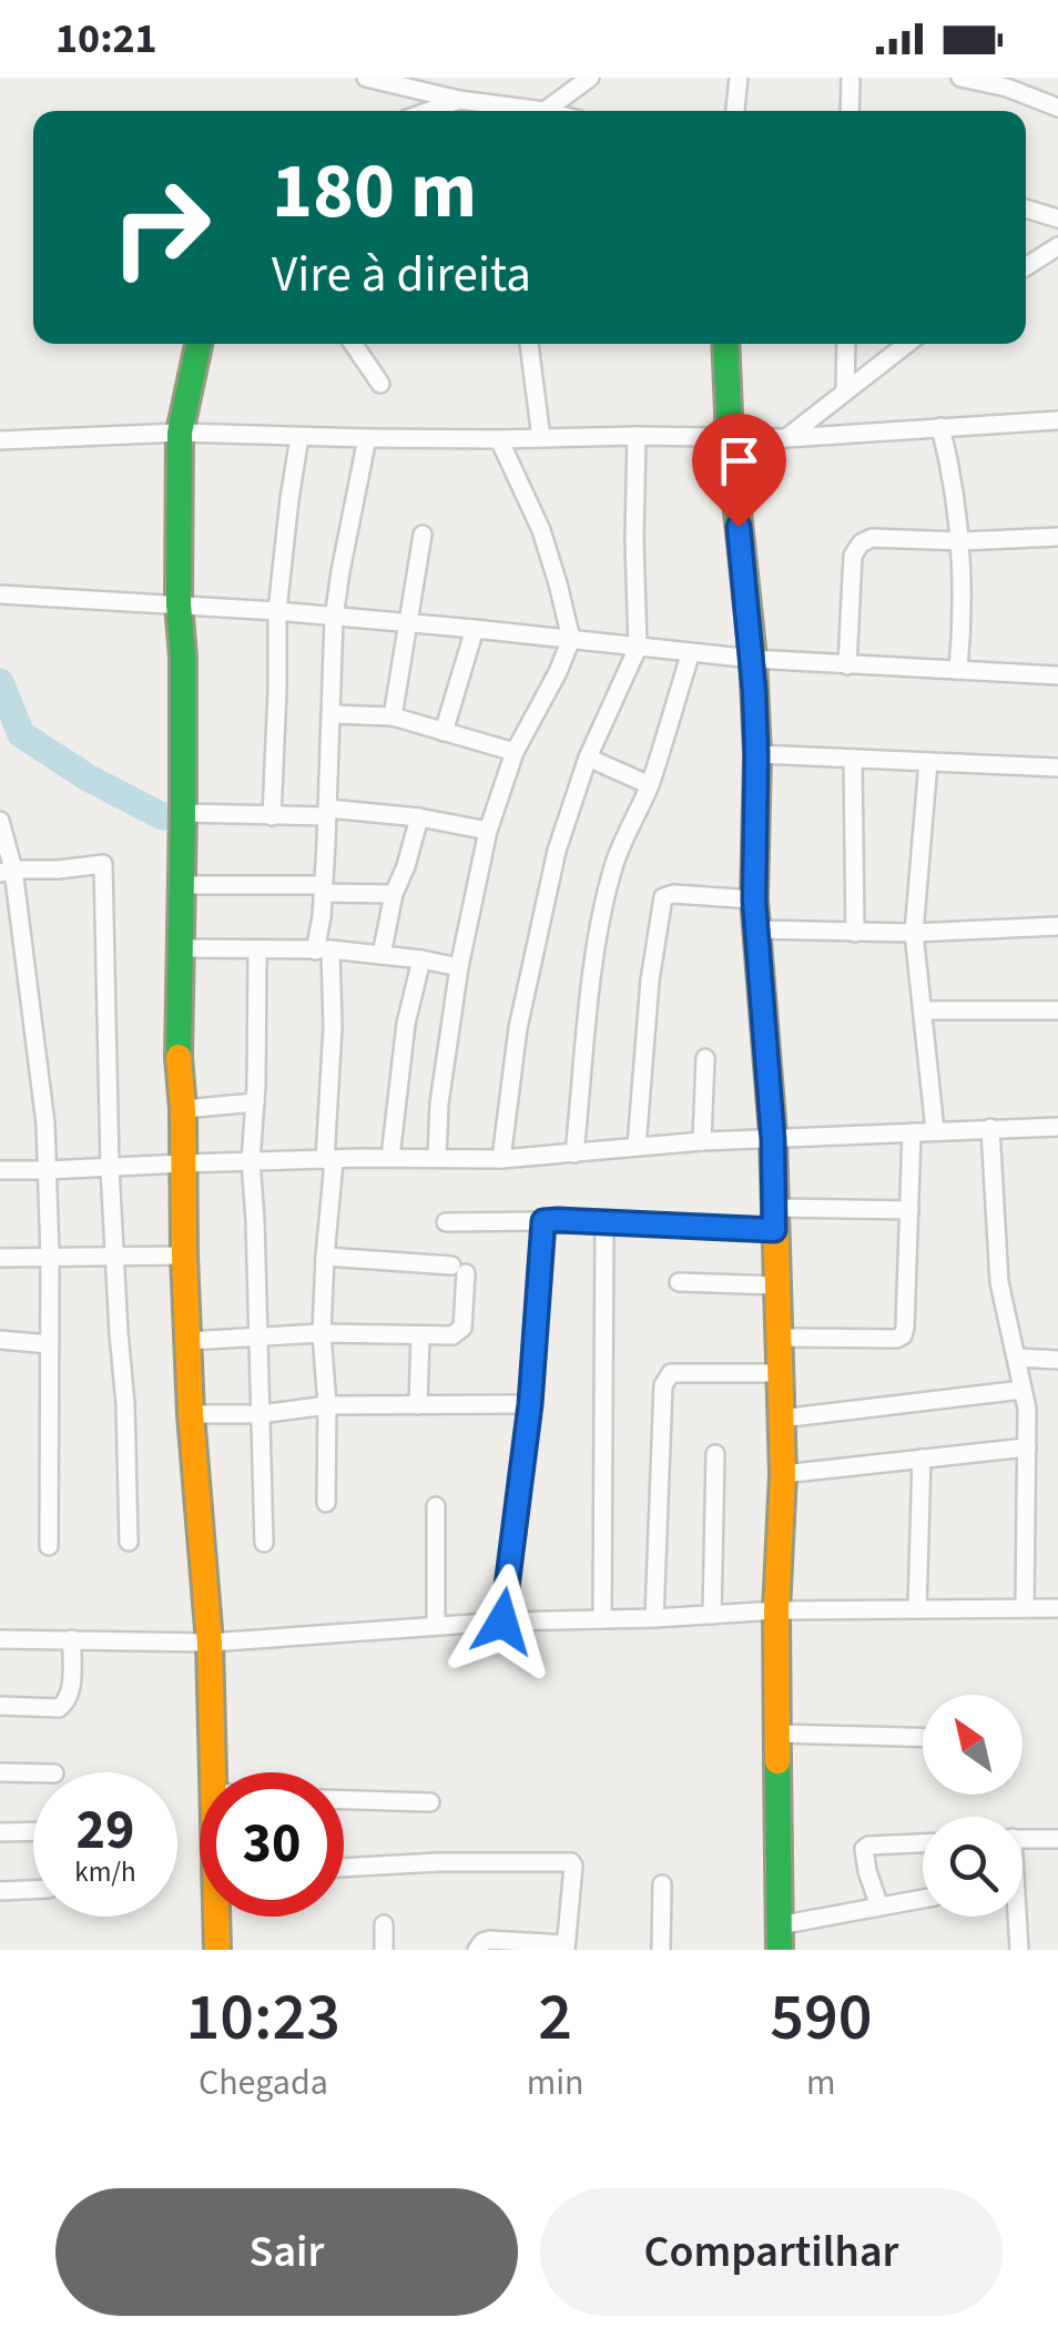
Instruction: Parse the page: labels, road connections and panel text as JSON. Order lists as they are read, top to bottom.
{
  "north": "top left",
  "page": {
    "status": "10:21",
    "turn": ["180 m", "Vire à direita"],
    "speed": "29 km/h",
    "limit": "30",
    "eta": [
      "10:23",
      "Chegada",
      "2",
      "min",
      "590",
      "m"
    ],
    "buttons": ["Sair", "Compartilhar"]
  }
}
